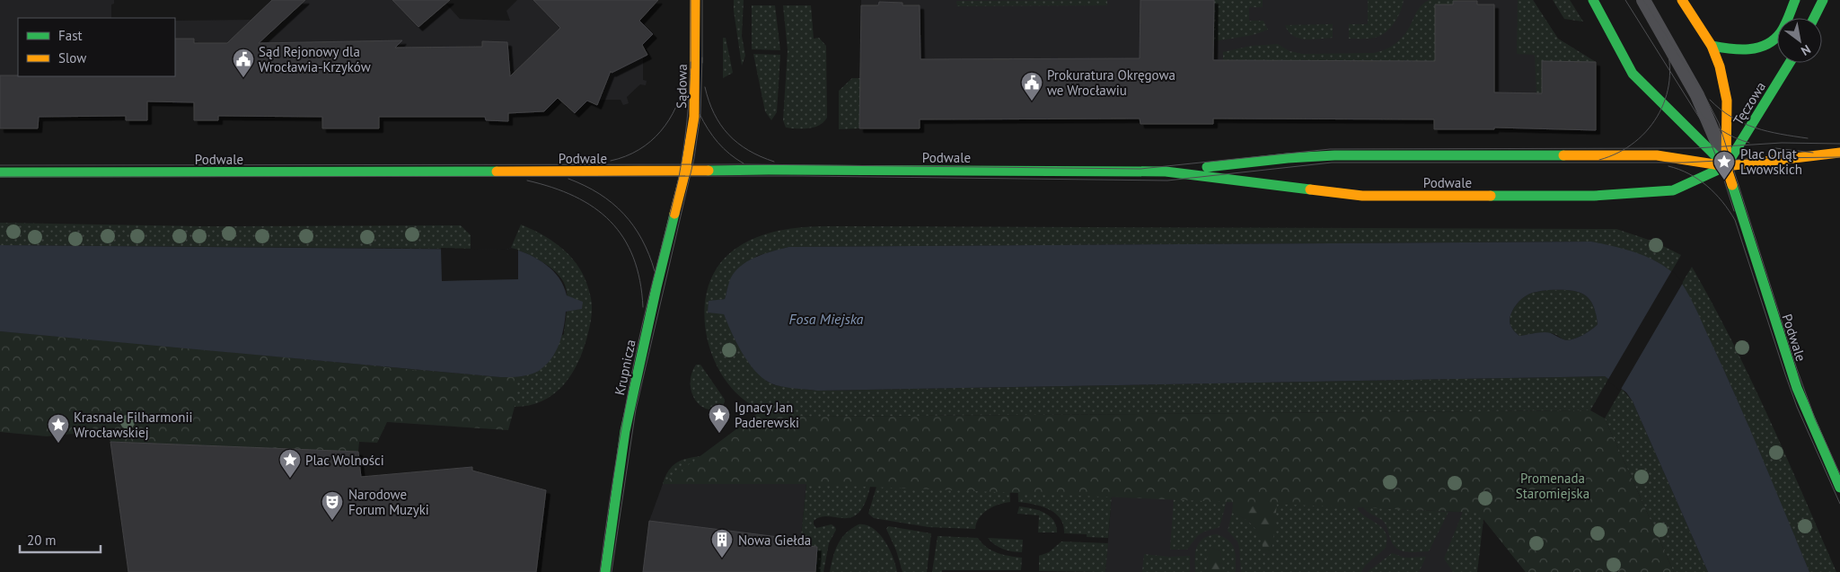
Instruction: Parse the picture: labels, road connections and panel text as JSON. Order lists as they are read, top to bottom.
{
  "streets": {
    "street": [
      "Sądowa",
      "Tęczowa",
      "Podwale",
      "Krupnicza"
    ]
  },
  "crossings": [
    ["Sądowa", "Podwale"],
    ["Sądowa", "Krupnicza"],
    ["Tęczowa", "Podwale"],
    ["Podwale", "Krupnicza"]
  ],
  "water": ["Fosa Miejska"],
  "parks": ["Promenada Staromiejska"],
  "places": {
    "public building": ["Sąd Rejonowy dla Wrocławia-Krzyków", "Prokuratura Okręgowa we Wrocławiu"],
    "place": [
      "Plac Orląt Lwowskich",
      "Ignacy Jan Paderewski",
      "Krasnale Filharmonii Wrocławskiej",
      "Plac Wolności"
    ],
    "theatre": ["Narodowe Forum Muzyki"],
    "building": ["Nowa Giełda"]
  },
  "legend": ["Fast", "Slow"],
  "scale_bar": "20 m",
  "north": "bottom right"
}
